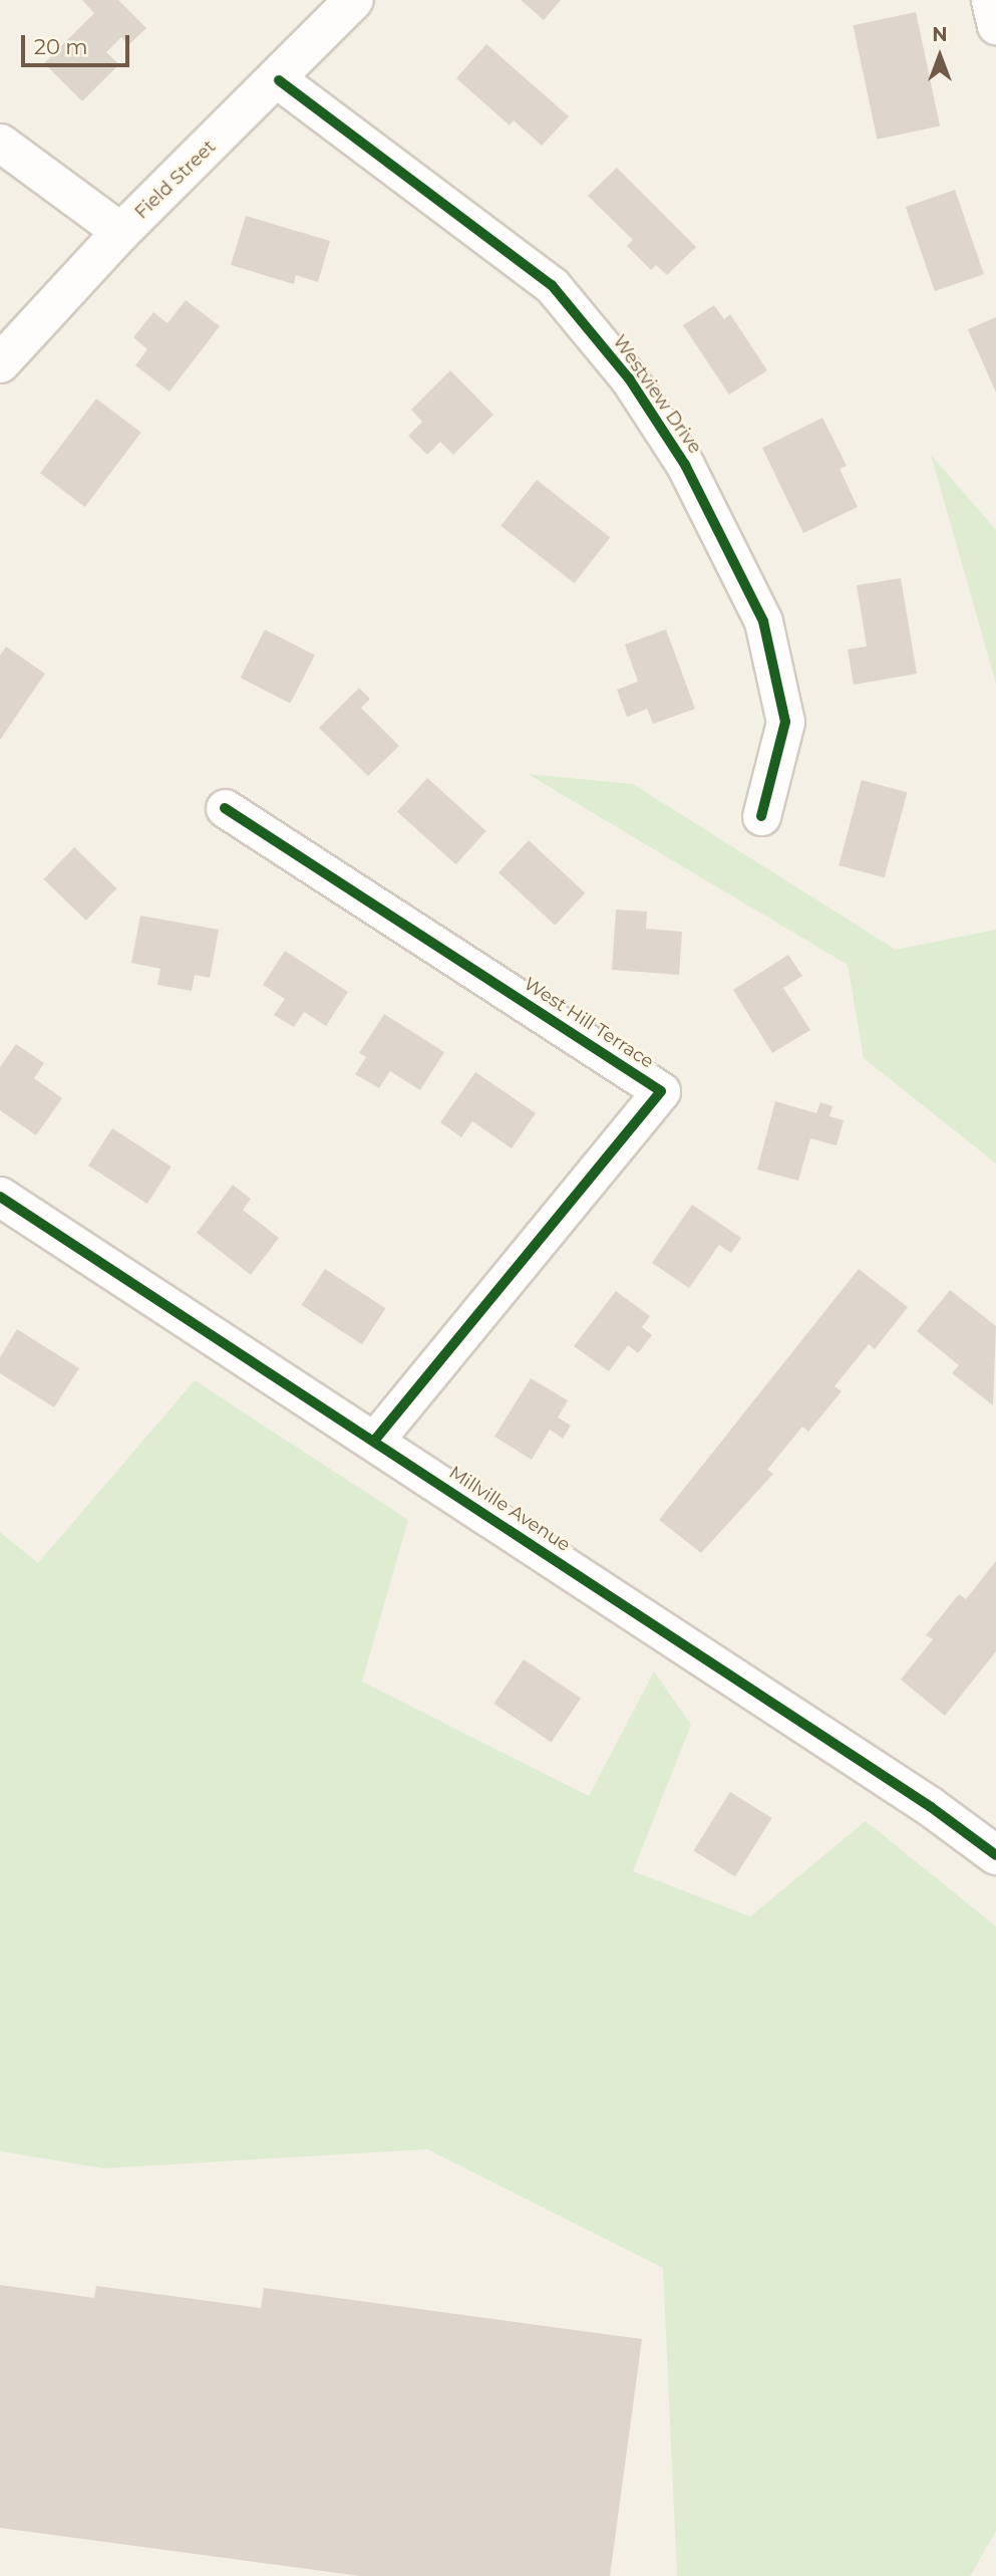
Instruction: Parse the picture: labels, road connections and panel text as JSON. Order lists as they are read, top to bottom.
{
  "streets": {
    "street": [
      "Field Street",
      "Westview Drive",
      "West Hill Terrace",
      "Millville Avenue"
    ]
  },
  "crossings": [
    ["Field Street", "Westview Drive"],
    ["West Hill Terrace", "Millville Avenue"]
  ],
  "scale_bar": "20 m",
  "north": "top"
}
